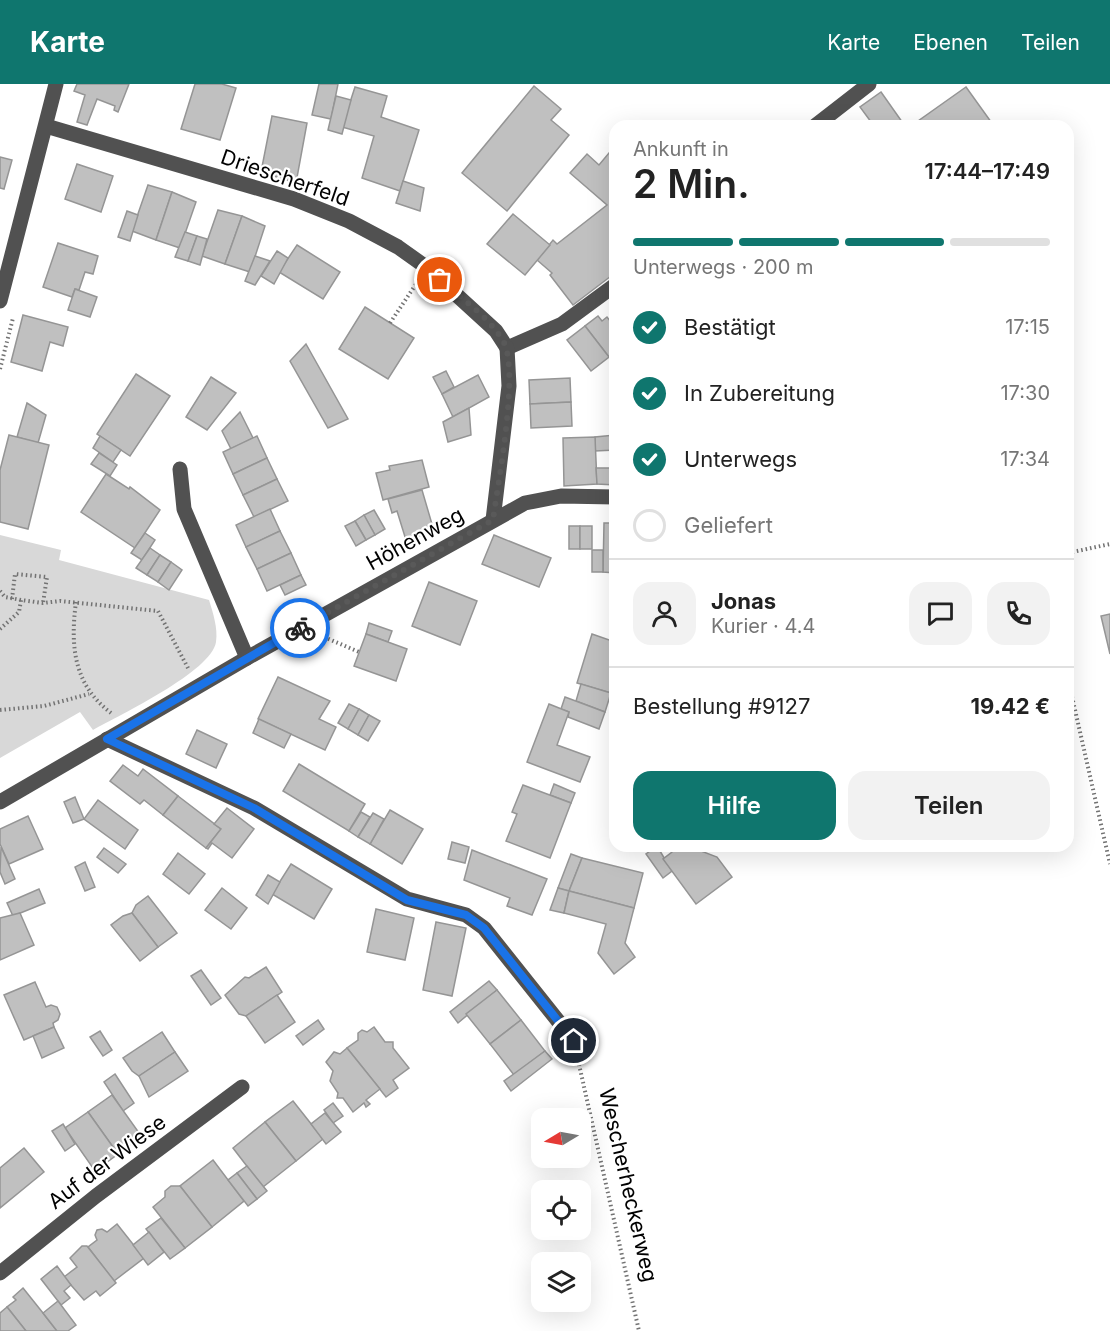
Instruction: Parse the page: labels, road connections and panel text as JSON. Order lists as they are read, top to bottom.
{
  "streets": {
    "street": ["Driescherfeld", "Höhenweg", "Auf der Wiese"],
    "path": ["Wescherheckerweg"]
  },
  "north": "left",
  "page": {
    "header": "Karte",
    "nav": ["Karte", "Ebenen", "Teilen"],
    "heading": ["2 Min.", "Ankunft in", "17:44–17:49"],
    "panel": [
      "Jonas",
      "Kurier · 4.4",
      "Bestellung #9127",
      "19.42 €"
    ],
    "bar": "Unterwegs · 200 m",
    "list": [
      ["Bestätigt", "17:15"],
      ["In Zubereitung", "17:30"],
      ["Unterwegs", "17:34"],
      "Geliefert"
    ],
    "buttons": ["Hilfe", "Teilen"]
  }
}
